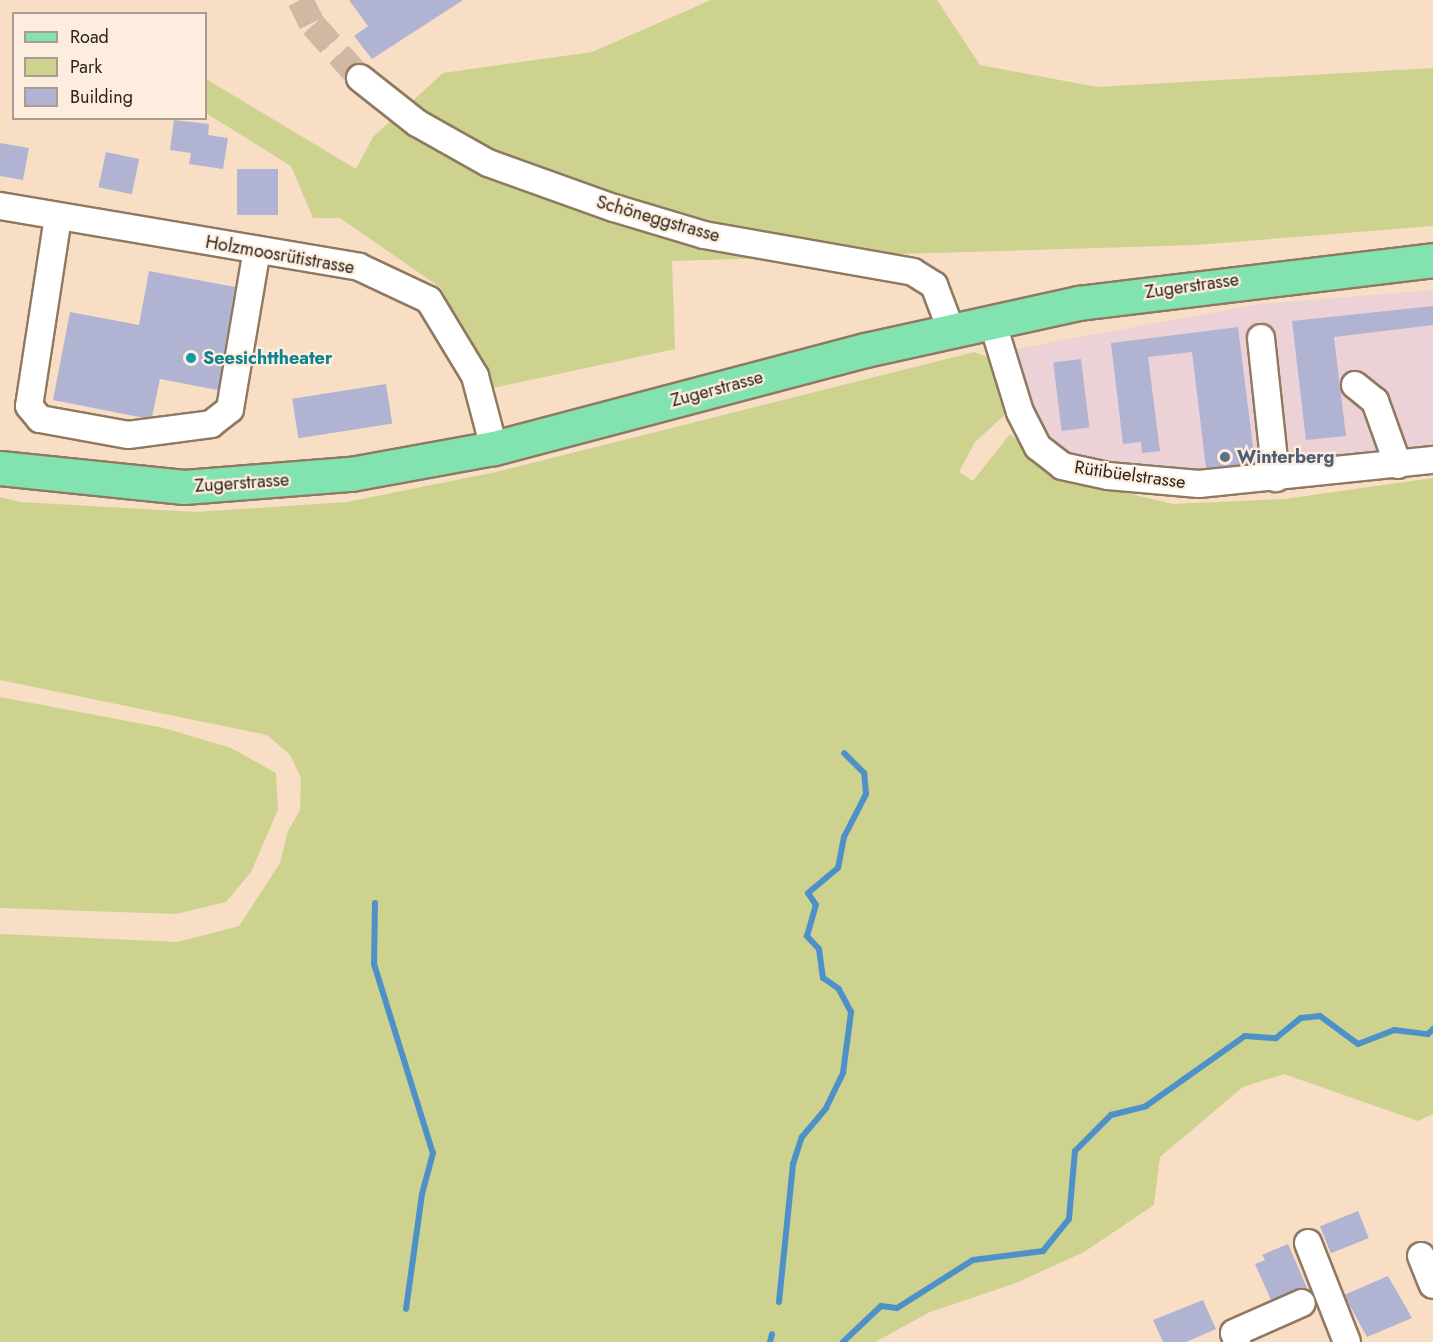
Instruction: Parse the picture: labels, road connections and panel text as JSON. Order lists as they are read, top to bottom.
{
  "streets": {
    "main road": ["Zugerstrasse"],
    "street": ["Schöneggstrasse", "Holzmoosrütistrasse", "Rütibüelstrasse"]
  },
  "crossings": [
    ["Schöneggstrasse", "Zugerstrasse"],
    ["Holzmoosrütistrasse", "Zugerstrasse"],
    ["Zugerstrasse", "Rütibüelstrasse"]
  ],
  "places": ["Seesichttheater", "Winterberg"],
  "legend": ["Road", "Park", "Building"]
}
